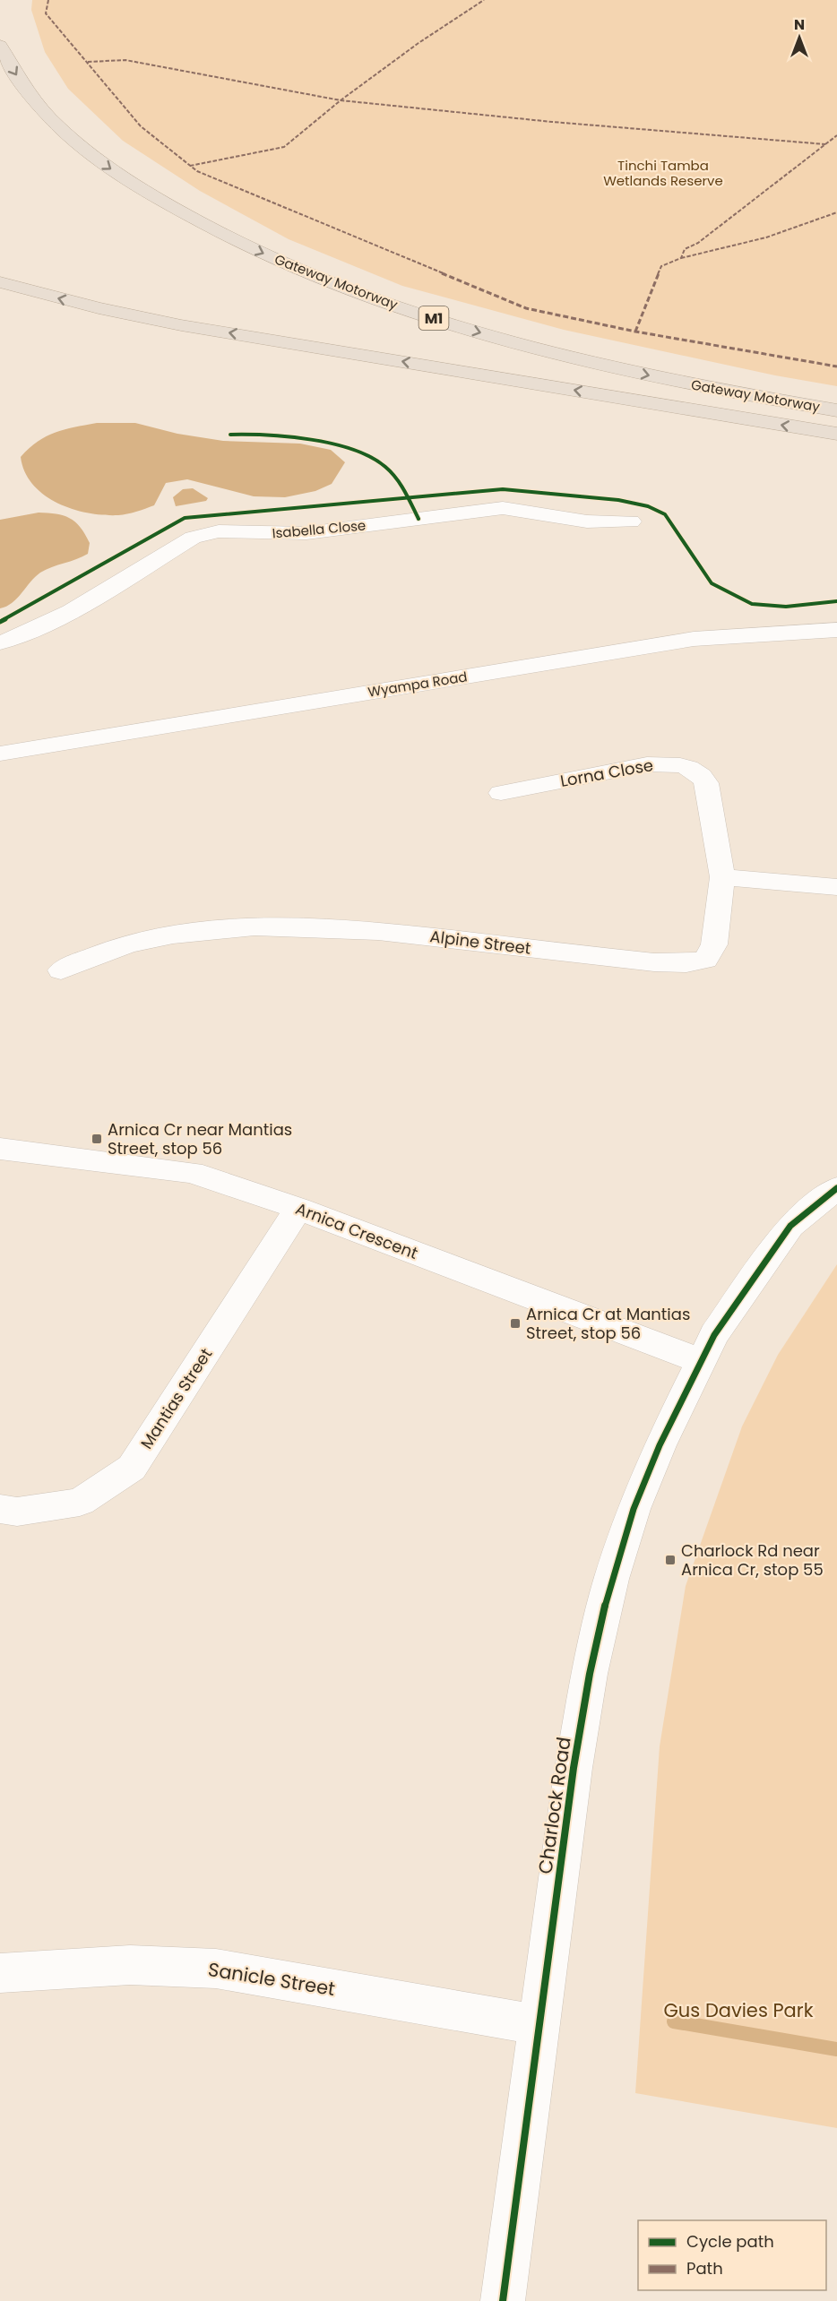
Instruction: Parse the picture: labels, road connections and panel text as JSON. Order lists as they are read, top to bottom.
{
  "streets": {
    "highway": ["Gateway Motorway", "M1"],
    "street": [
      "Isabella Close",
      "Wyampa Road",
      "Lorna Close",
      "Alpine Street",
      "Arnica Crescent",
      "Mantias Street",
      "Charlock Road",
      "Sanicle Street"
    ]
  },
  "crossings": [
    ["Lorna Close", "Alpine Street"],
    ["Arnica Crescent", "Mantias Street"],
    ["Arnica Crescent", "Charlock Road"],
    ["Charlock Road", "Sanicle Street"]
  ],
  "parks": ["Tinchi Tamba Wetlands Reserve", "Gus Davies Park"],
  "places": {
    "transit": ["Arnica Cr near Mantias Street, stop 56", "Arnica Cr at Mantias Street, stop 56", "Charlock Rd near Arnica Cr, stop 55"]
  },
  "legend": ["Cycle path", "Path"],
  "north": "top"
}
